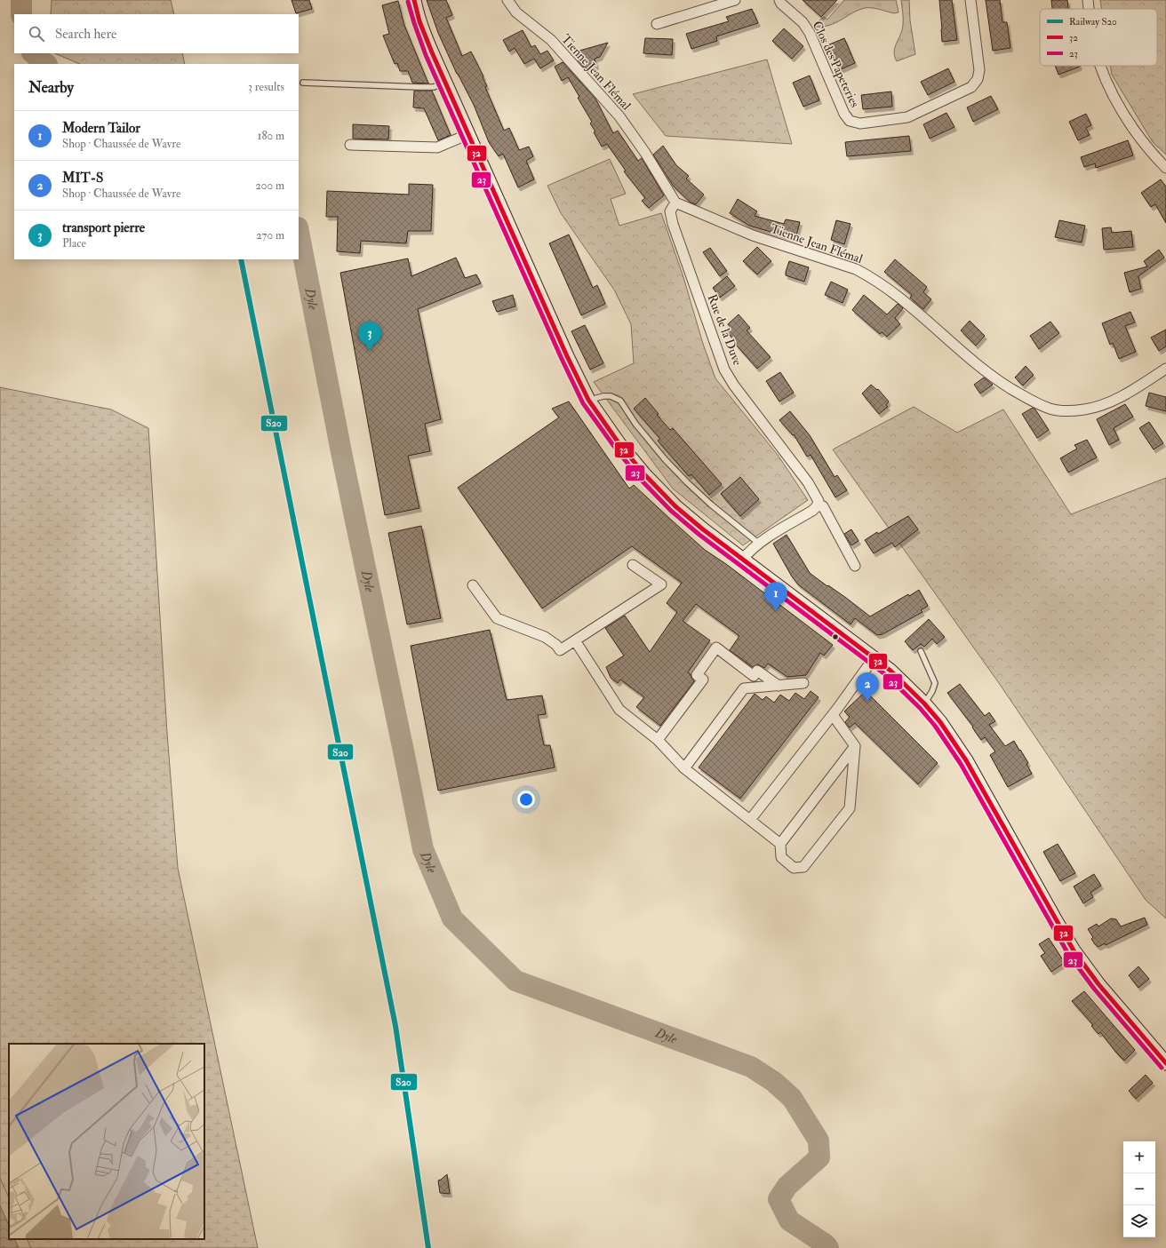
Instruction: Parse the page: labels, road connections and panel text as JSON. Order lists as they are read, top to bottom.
{
  "streets": {
    "street": ["Clos des Papeteries", "Tienne Jean Flémal", "Rue de la Duve"]
  },
  "crossings": [
    ["Tienne Jean Flémal", "Rue de la Duve"]
  ],
  "water": ["Dyle"],
  "lines": ["transit line 32", "transit line 23", "rail line S20"],
  "legend": ["Railway S20", "32", "23"],
  "page": {
    "search": "Search here",
    "heading": ["Nearby", "3 results"],
    "list": [
      {
        "mark": "1",
        "name": "Modern Tailor",
        "note": "Shop · Chaussée de Wavre",
        "value": "180 m"
      },
      {
        "mark": "2",
        "name": "MIT-S",
        "note": "Shop · Chaussée de Wavre",
        "value": "200 m"
      },
      {
        "mark": "3",
        "name": "transport pierre",
        "note": "Place",
        "value": "270 m"
      }
    ],
    "pins": ["3", "1", "2"],
    "map_buttons": ["+", "−"]
  }
}
